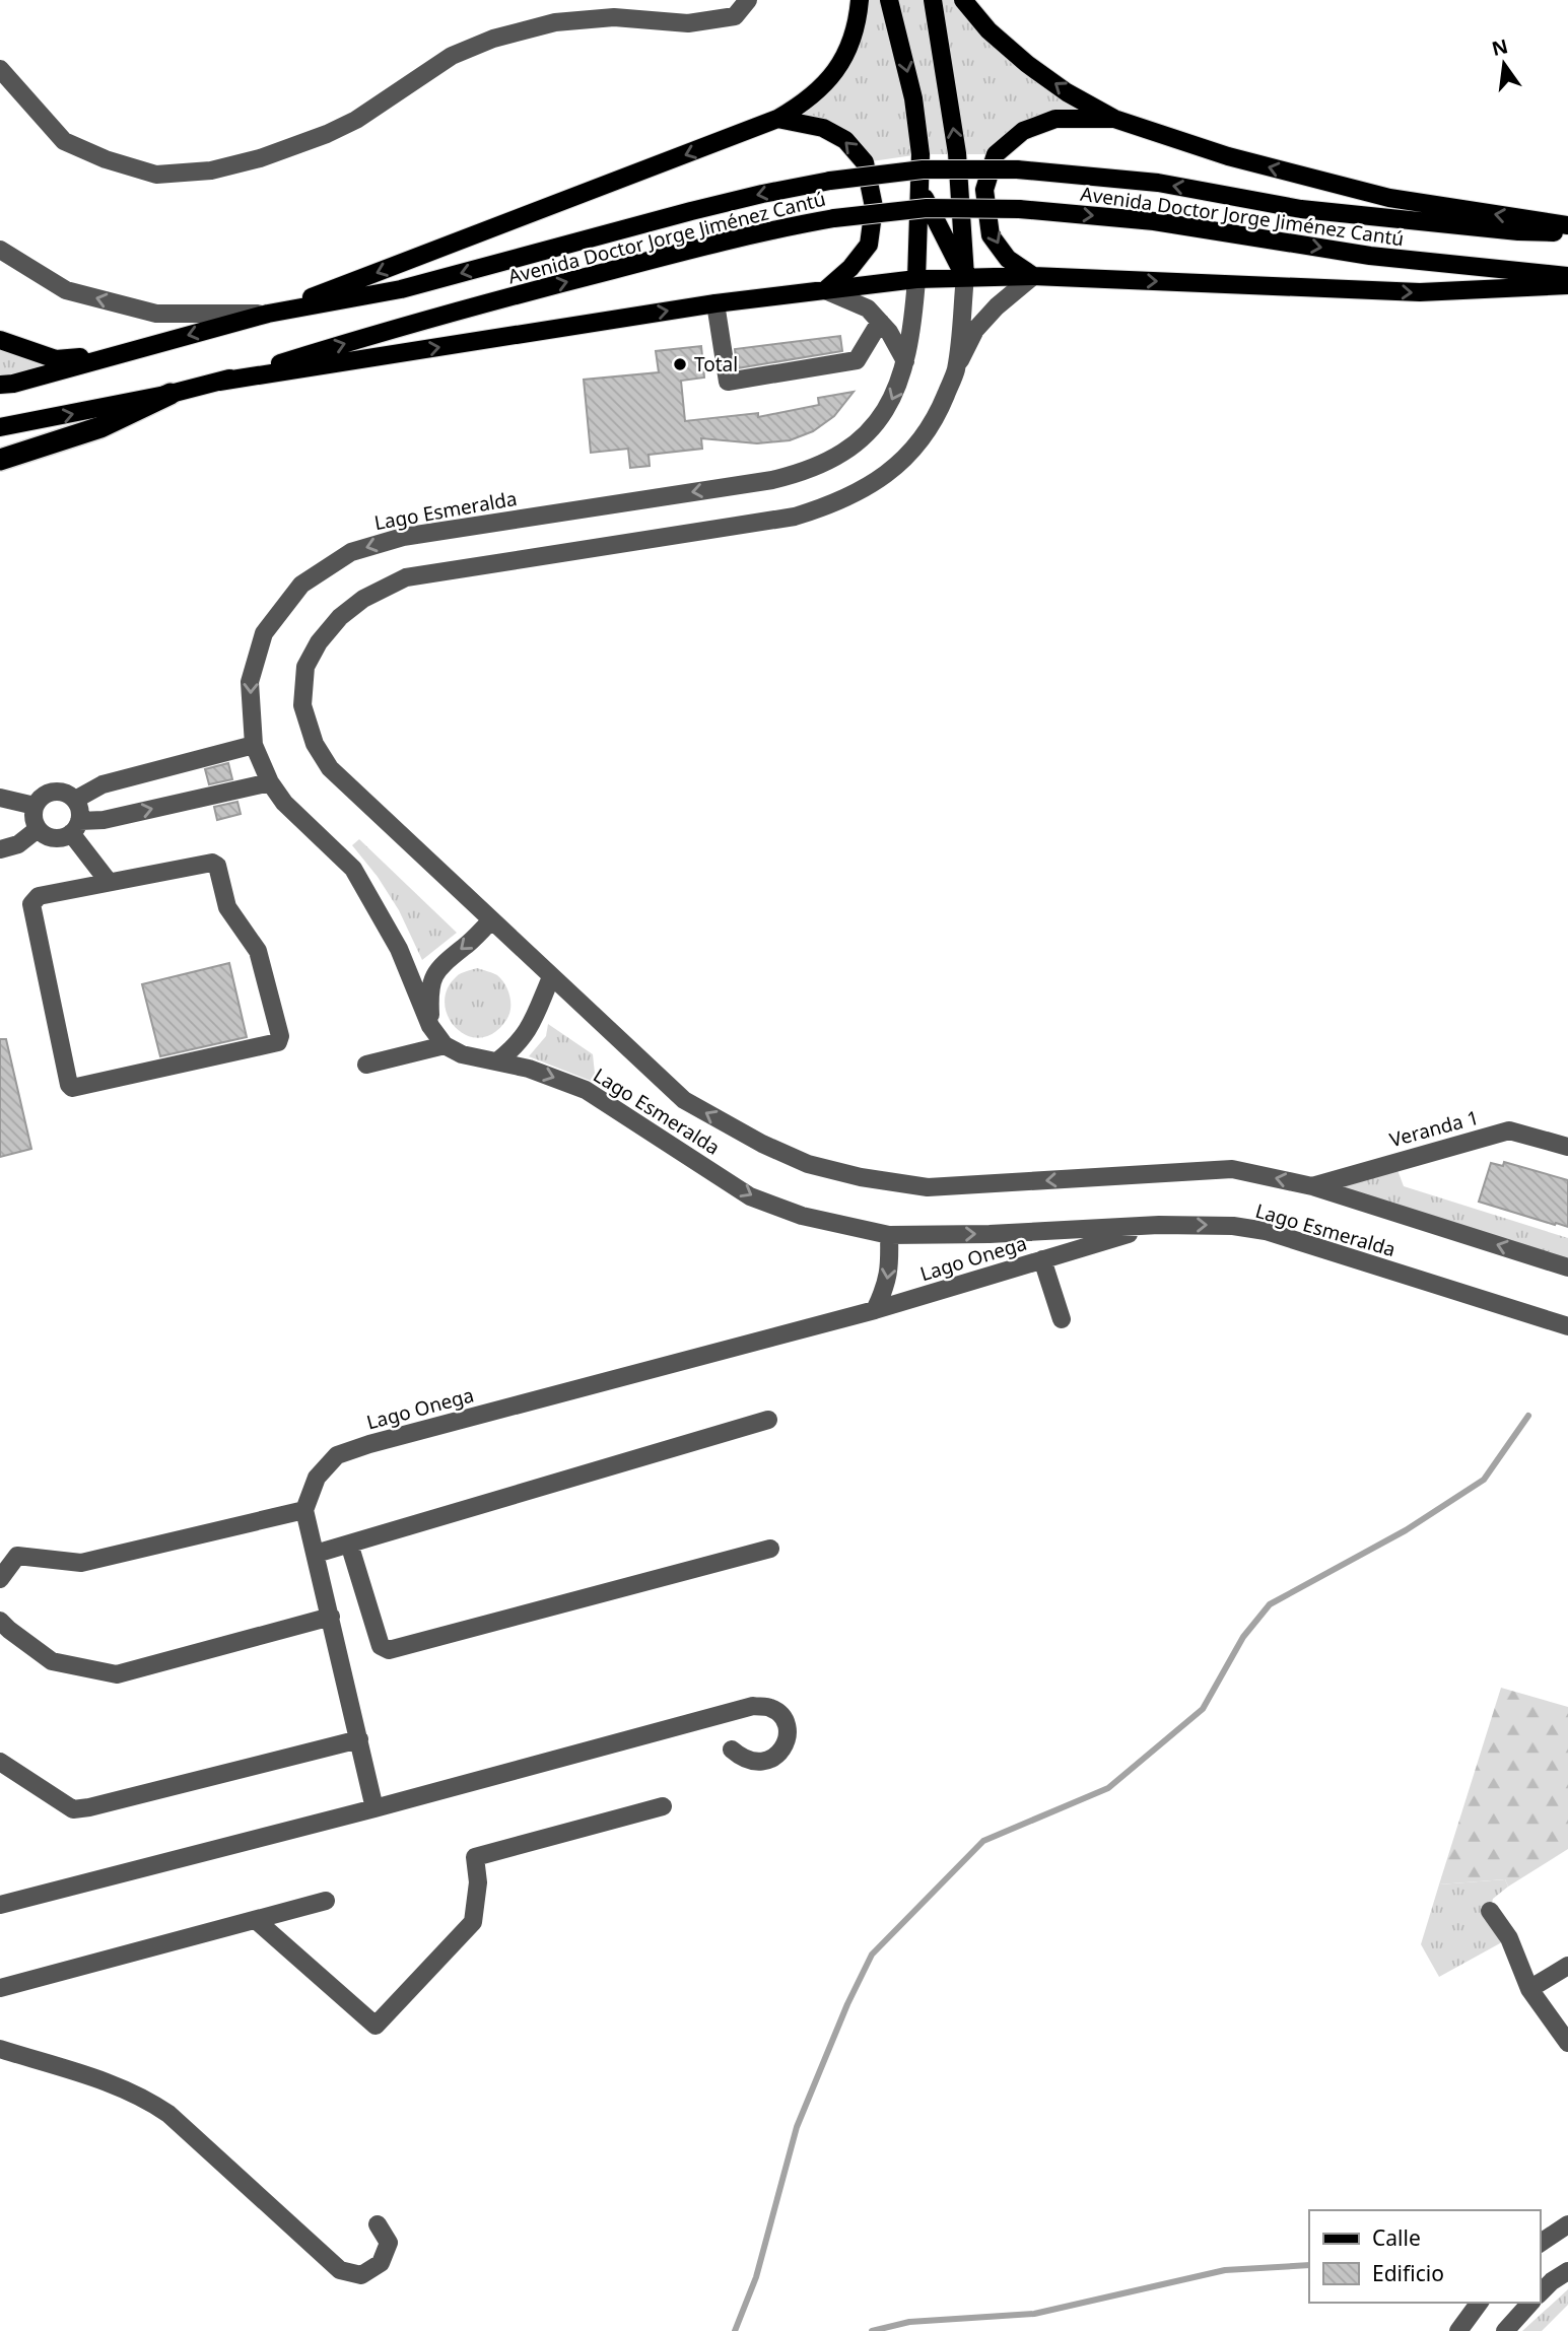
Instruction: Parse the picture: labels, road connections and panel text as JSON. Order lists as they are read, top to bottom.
{
  "streets": {
    "main road": ["Avenida Doctor Jorge Jiménez Cantú"],
    "street": ["Lago Esmeralda", "Veranda 1", "Lago Onega"]
  },
  "crossings": [
    ["Lago Esmeralda", "Veranda 1"],
    ["Lago Esmeralda", "Lago Onega"]
  ],
  "places": ["Total"],
  "legend": ["Calle", "Edificio"],
  "north": "top"
}
